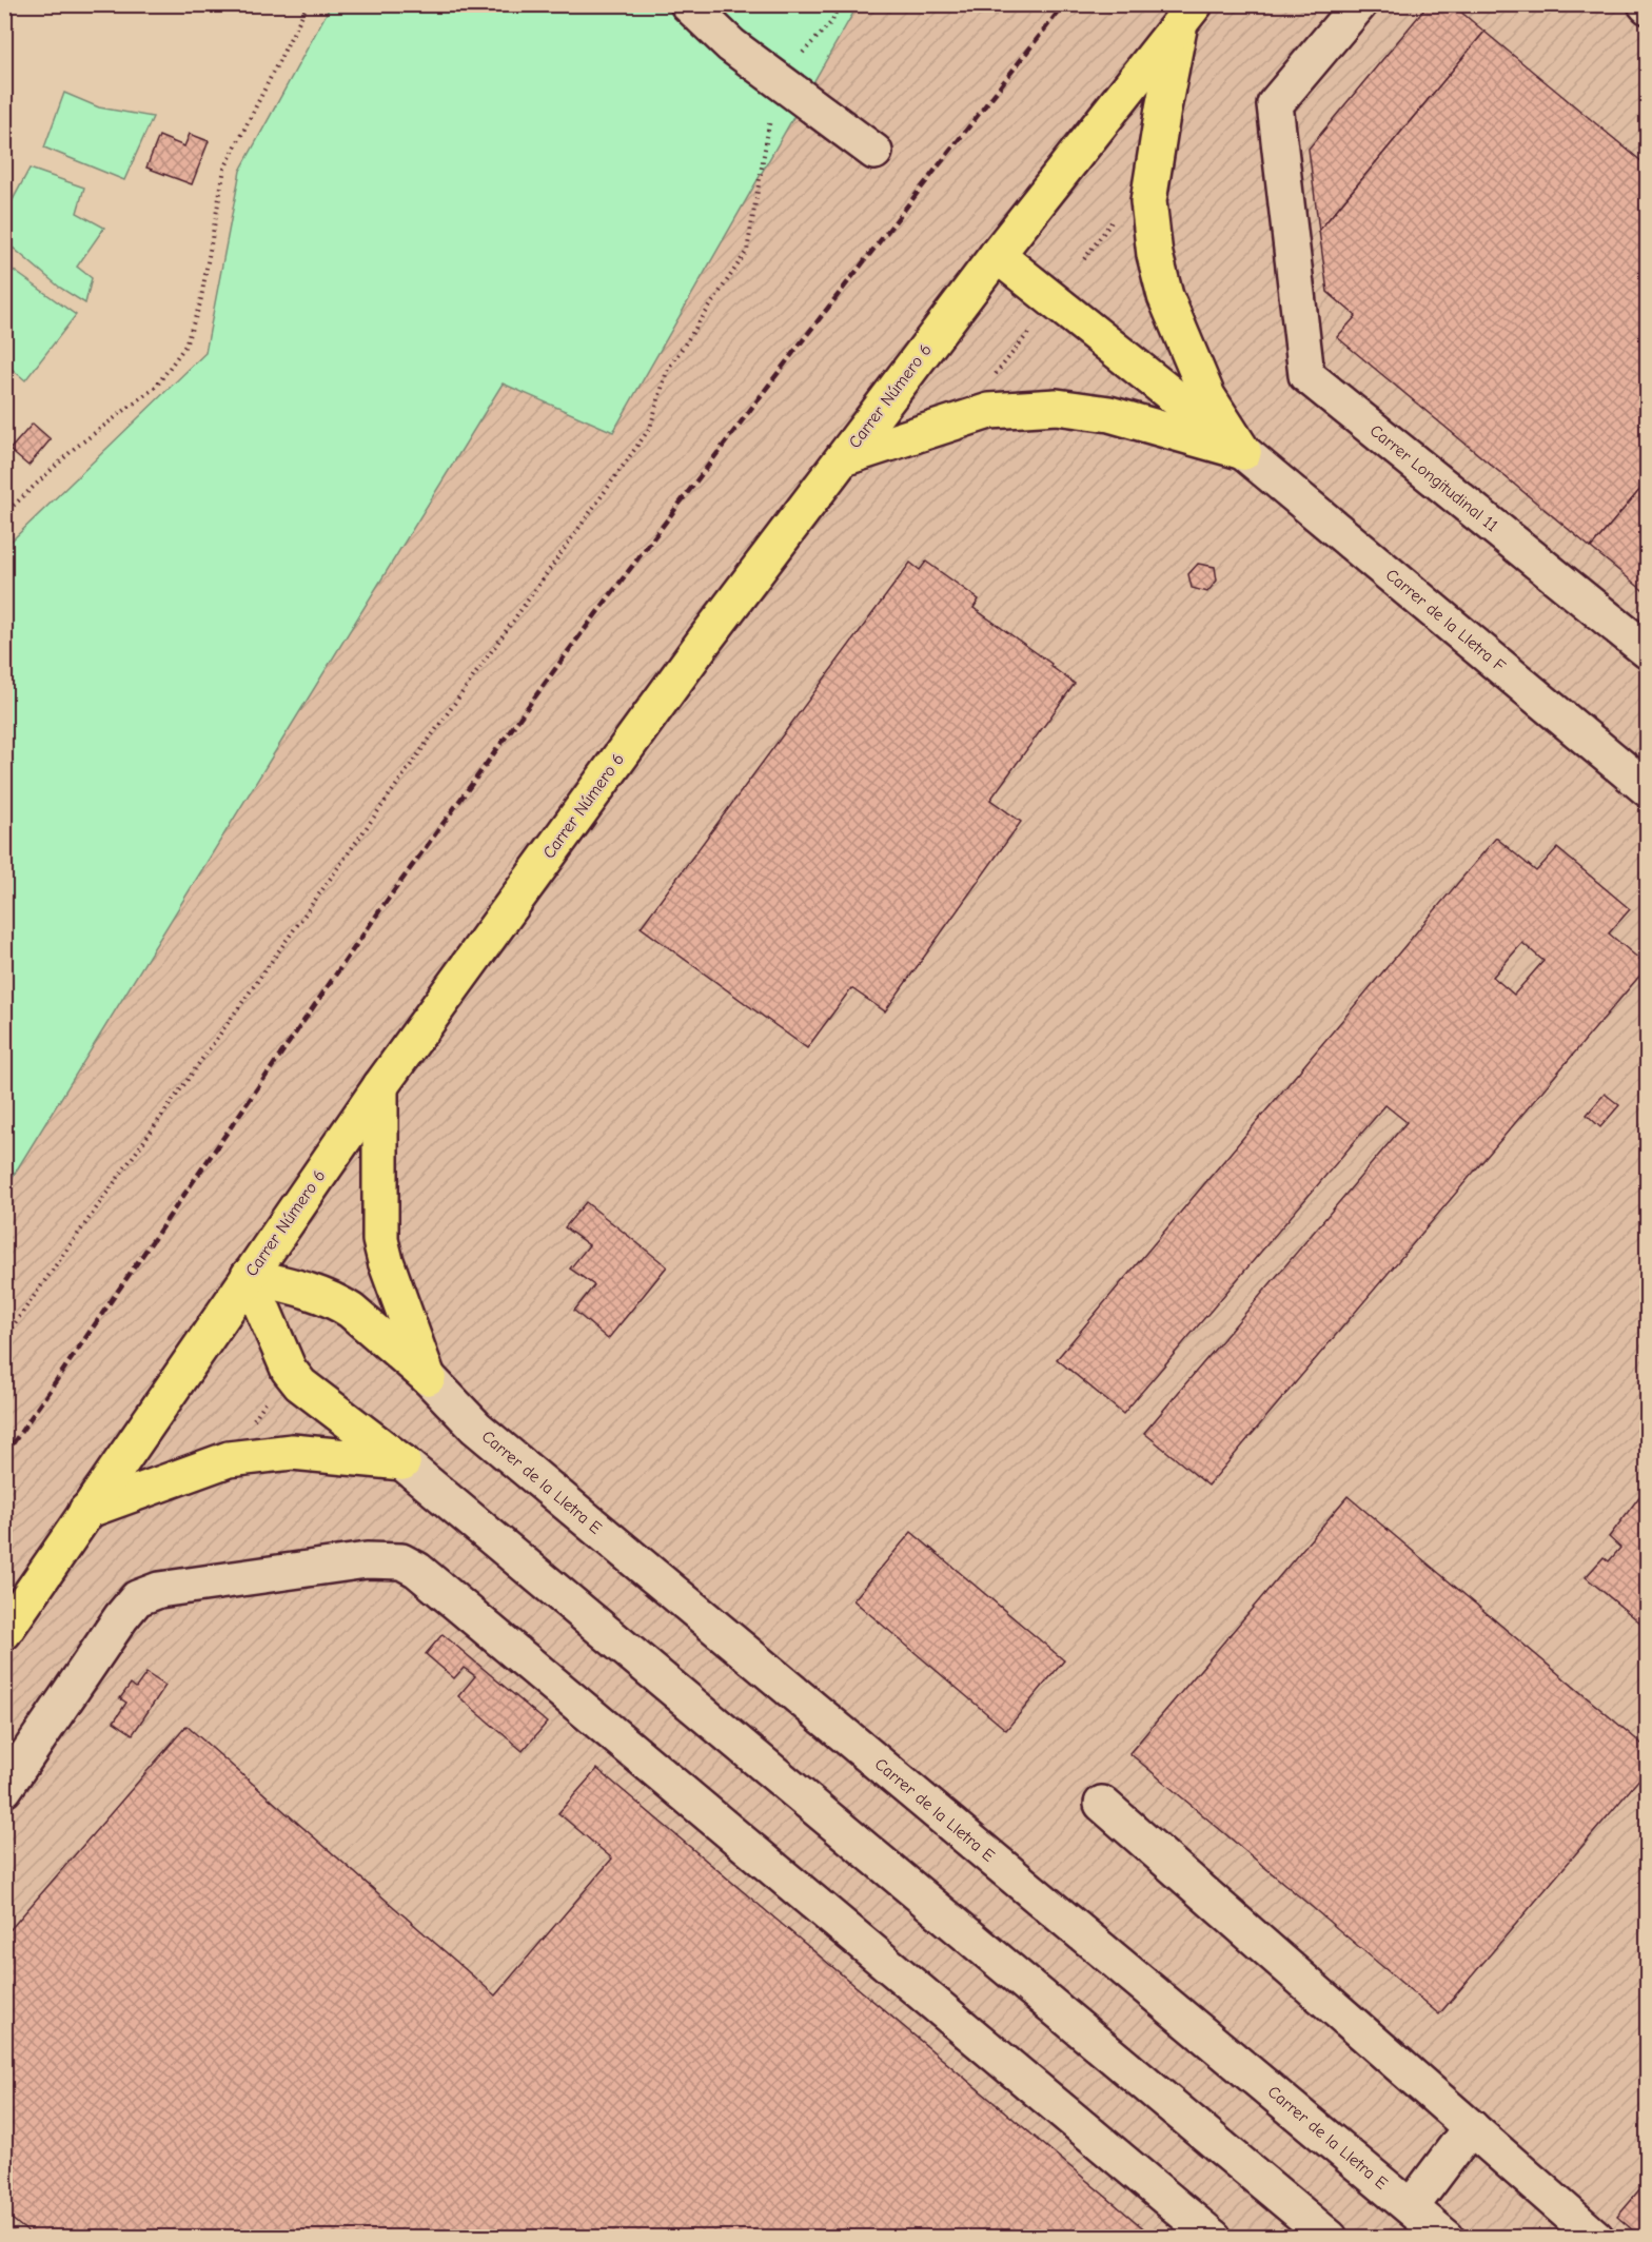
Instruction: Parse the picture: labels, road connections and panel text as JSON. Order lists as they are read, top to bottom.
{
  "streets": {
    "main road": ["Carrer Número 6"],
    "street": ["Carrer Longitudinal 11", "Carrer de la Lletra F", "Carrer de la Lletra E"]
  }
}
